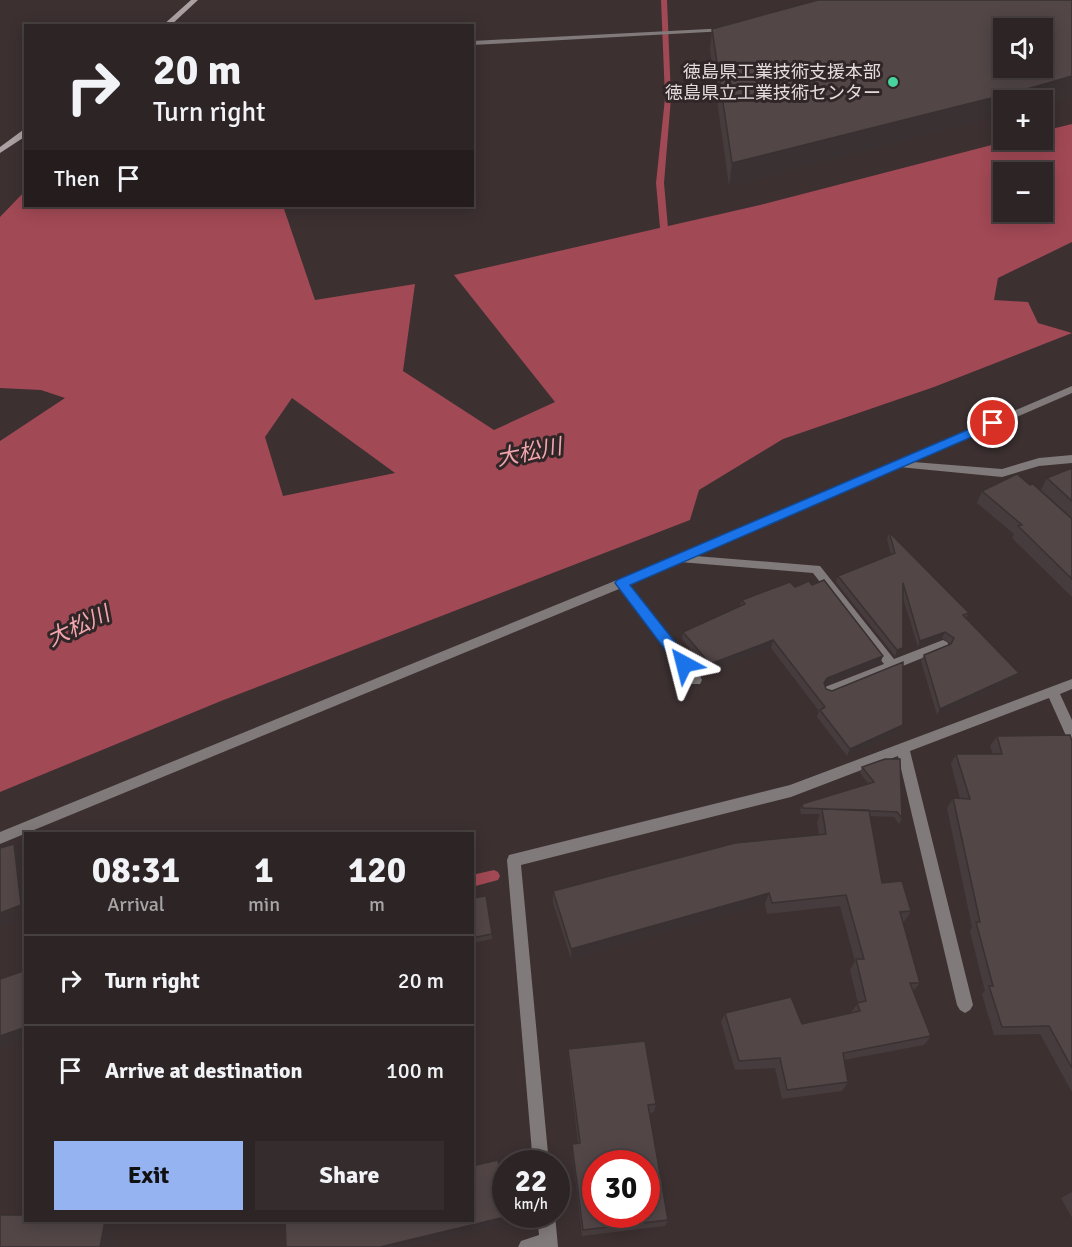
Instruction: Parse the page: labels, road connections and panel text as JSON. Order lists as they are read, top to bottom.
{
  "water": ["大松川"],
  "places": ["徳島県工業技術支援本部 徳島県立工業技術センター"],
  "page": {
    "map_buttons": ["+", "−"],
    "turn": ["20 m", "Turn right"],
    "then": "Then",
    "eta": [
      "08:31",
      "Arrival",
      "1",
      "min",
      "120",
      "m"
    ],
    "list": [
      {
        "name": "Turn right",
        "value": "20 m"
      },
      {
        "name": "Arrive at destination",
        "value": "100 m"
      }
    ],
    "buttons": ["Exit", "Share"],
    "speed": "22 km/h",
    "limit": "30"
  }
}
